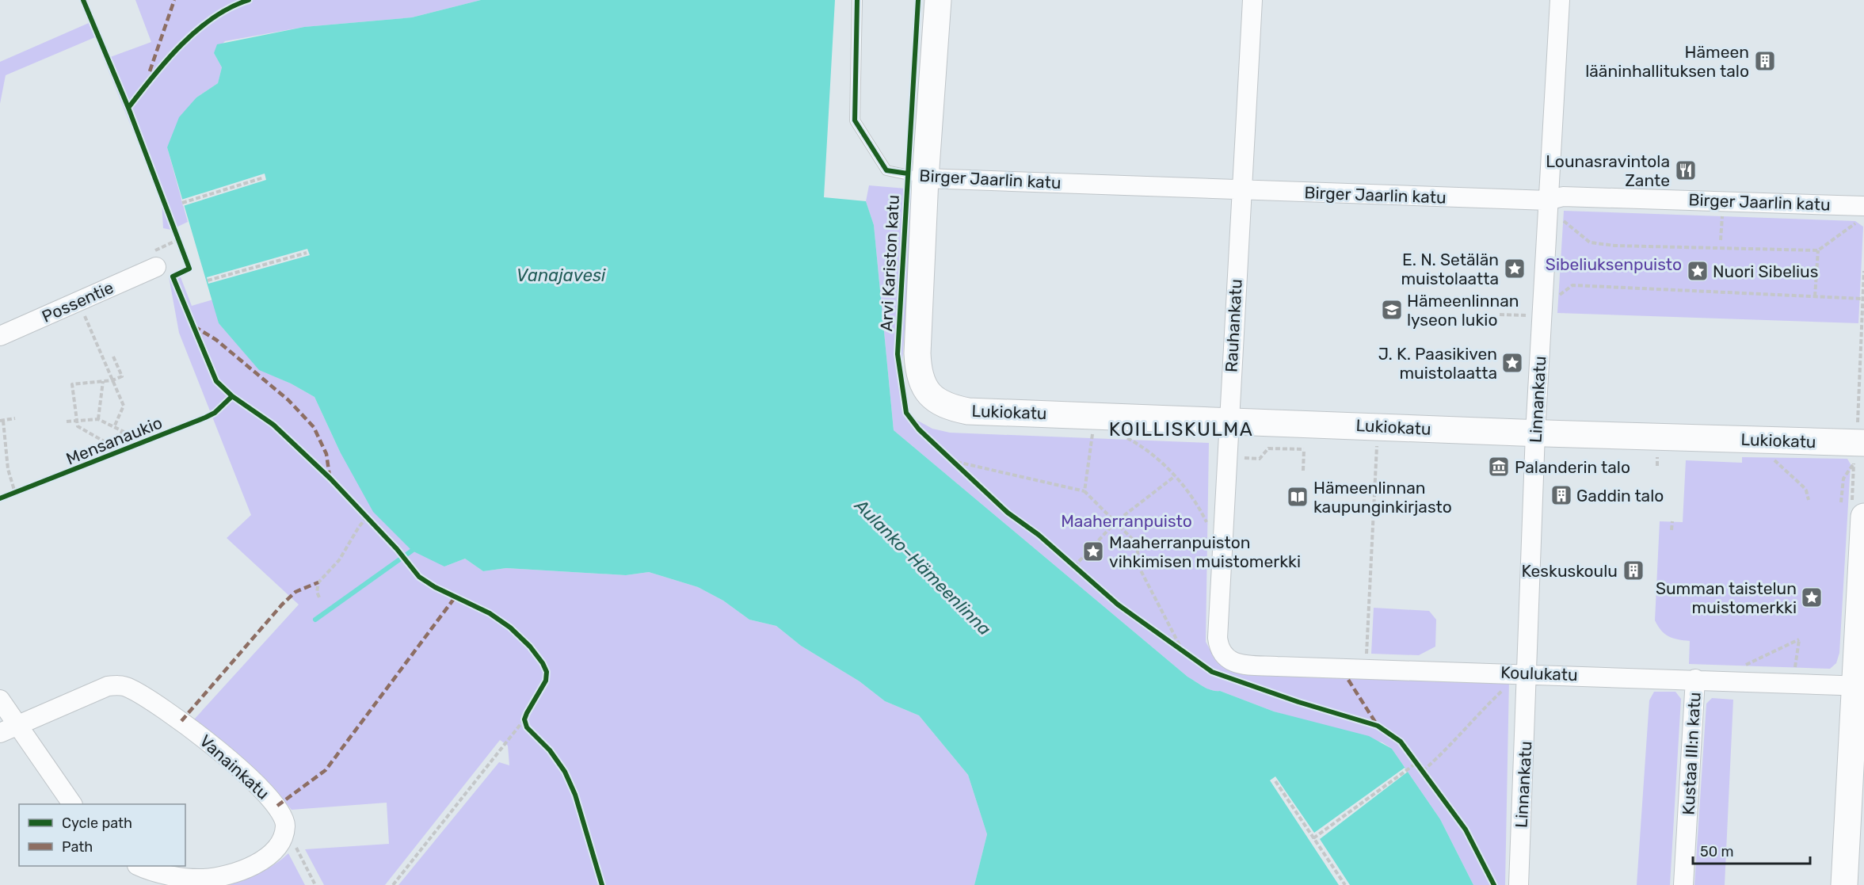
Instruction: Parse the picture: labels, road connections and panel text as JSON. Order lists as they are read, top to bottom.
{
  "streets": {
    "main road": ["Arvi Kariston katu", "Lukiokatu"],
    "street": [
      "Birger Jaarlin katu",
      "Possentie",
      "Rauhankatu",
      "Linnankatu",
      "Koulukatu",
      "Kustaa III:n katu",
      "Vanainkatu"
    ],
    "cycle path": ["Mensanaukio"]
  },
  "crossings": [
    ["Birger Jaarlin katu", "Arvi Kariston katu"],
    ["Birger Jaarlin katu", "Rauhankatu"],
    ["Birger Jaarlin katu", "Linnankatu"],
    ["Arvi Kariston katu", "Lukiokatu"],
    ["Rauhankatu", "Lukiokatu"],
    ["Rauhankatu", "Koulukatu"],
    ["Linnankatu", "Lukiokatu"],
    ["Linnankatu", "Koulukatu"],
    ["Koulukatu", "Kustaa III:n katu"]
  ],
  "districts": ["KOILLISKULMA"],
  "water": ["Vanajavesi", "Aulanko–Hämeenlinna"],
  "parks": ["Sibeliuksenpuisto", "Maaherranpuisto"],
  "places": {
    "building": ["Hämeen lääninhallituksen talo", "Gaddin talo", "Keskuskoulu"],
    "restaurant": ["Lounasravintola Zante"],
    "place": [
      "E. N. Setälän muistolaatta",
      "Nuori Sibelius",
      "J. K. Paasikiven muistolaatta",
      "Maaherranpuiston vihkimisen muistomerkki",
      "Summan taistelun muistomerkki"
    ],
    "school or university": ["Hämeenlinnan lyseon lukio"],
    "museum": ["Palanderin talo"],
    "library": ["Hämeenlinnan kaupunginkirjasto"]
  },
  "legend": ["Cycle path", "Path"],
  "scale_bar": "50 m"
}
